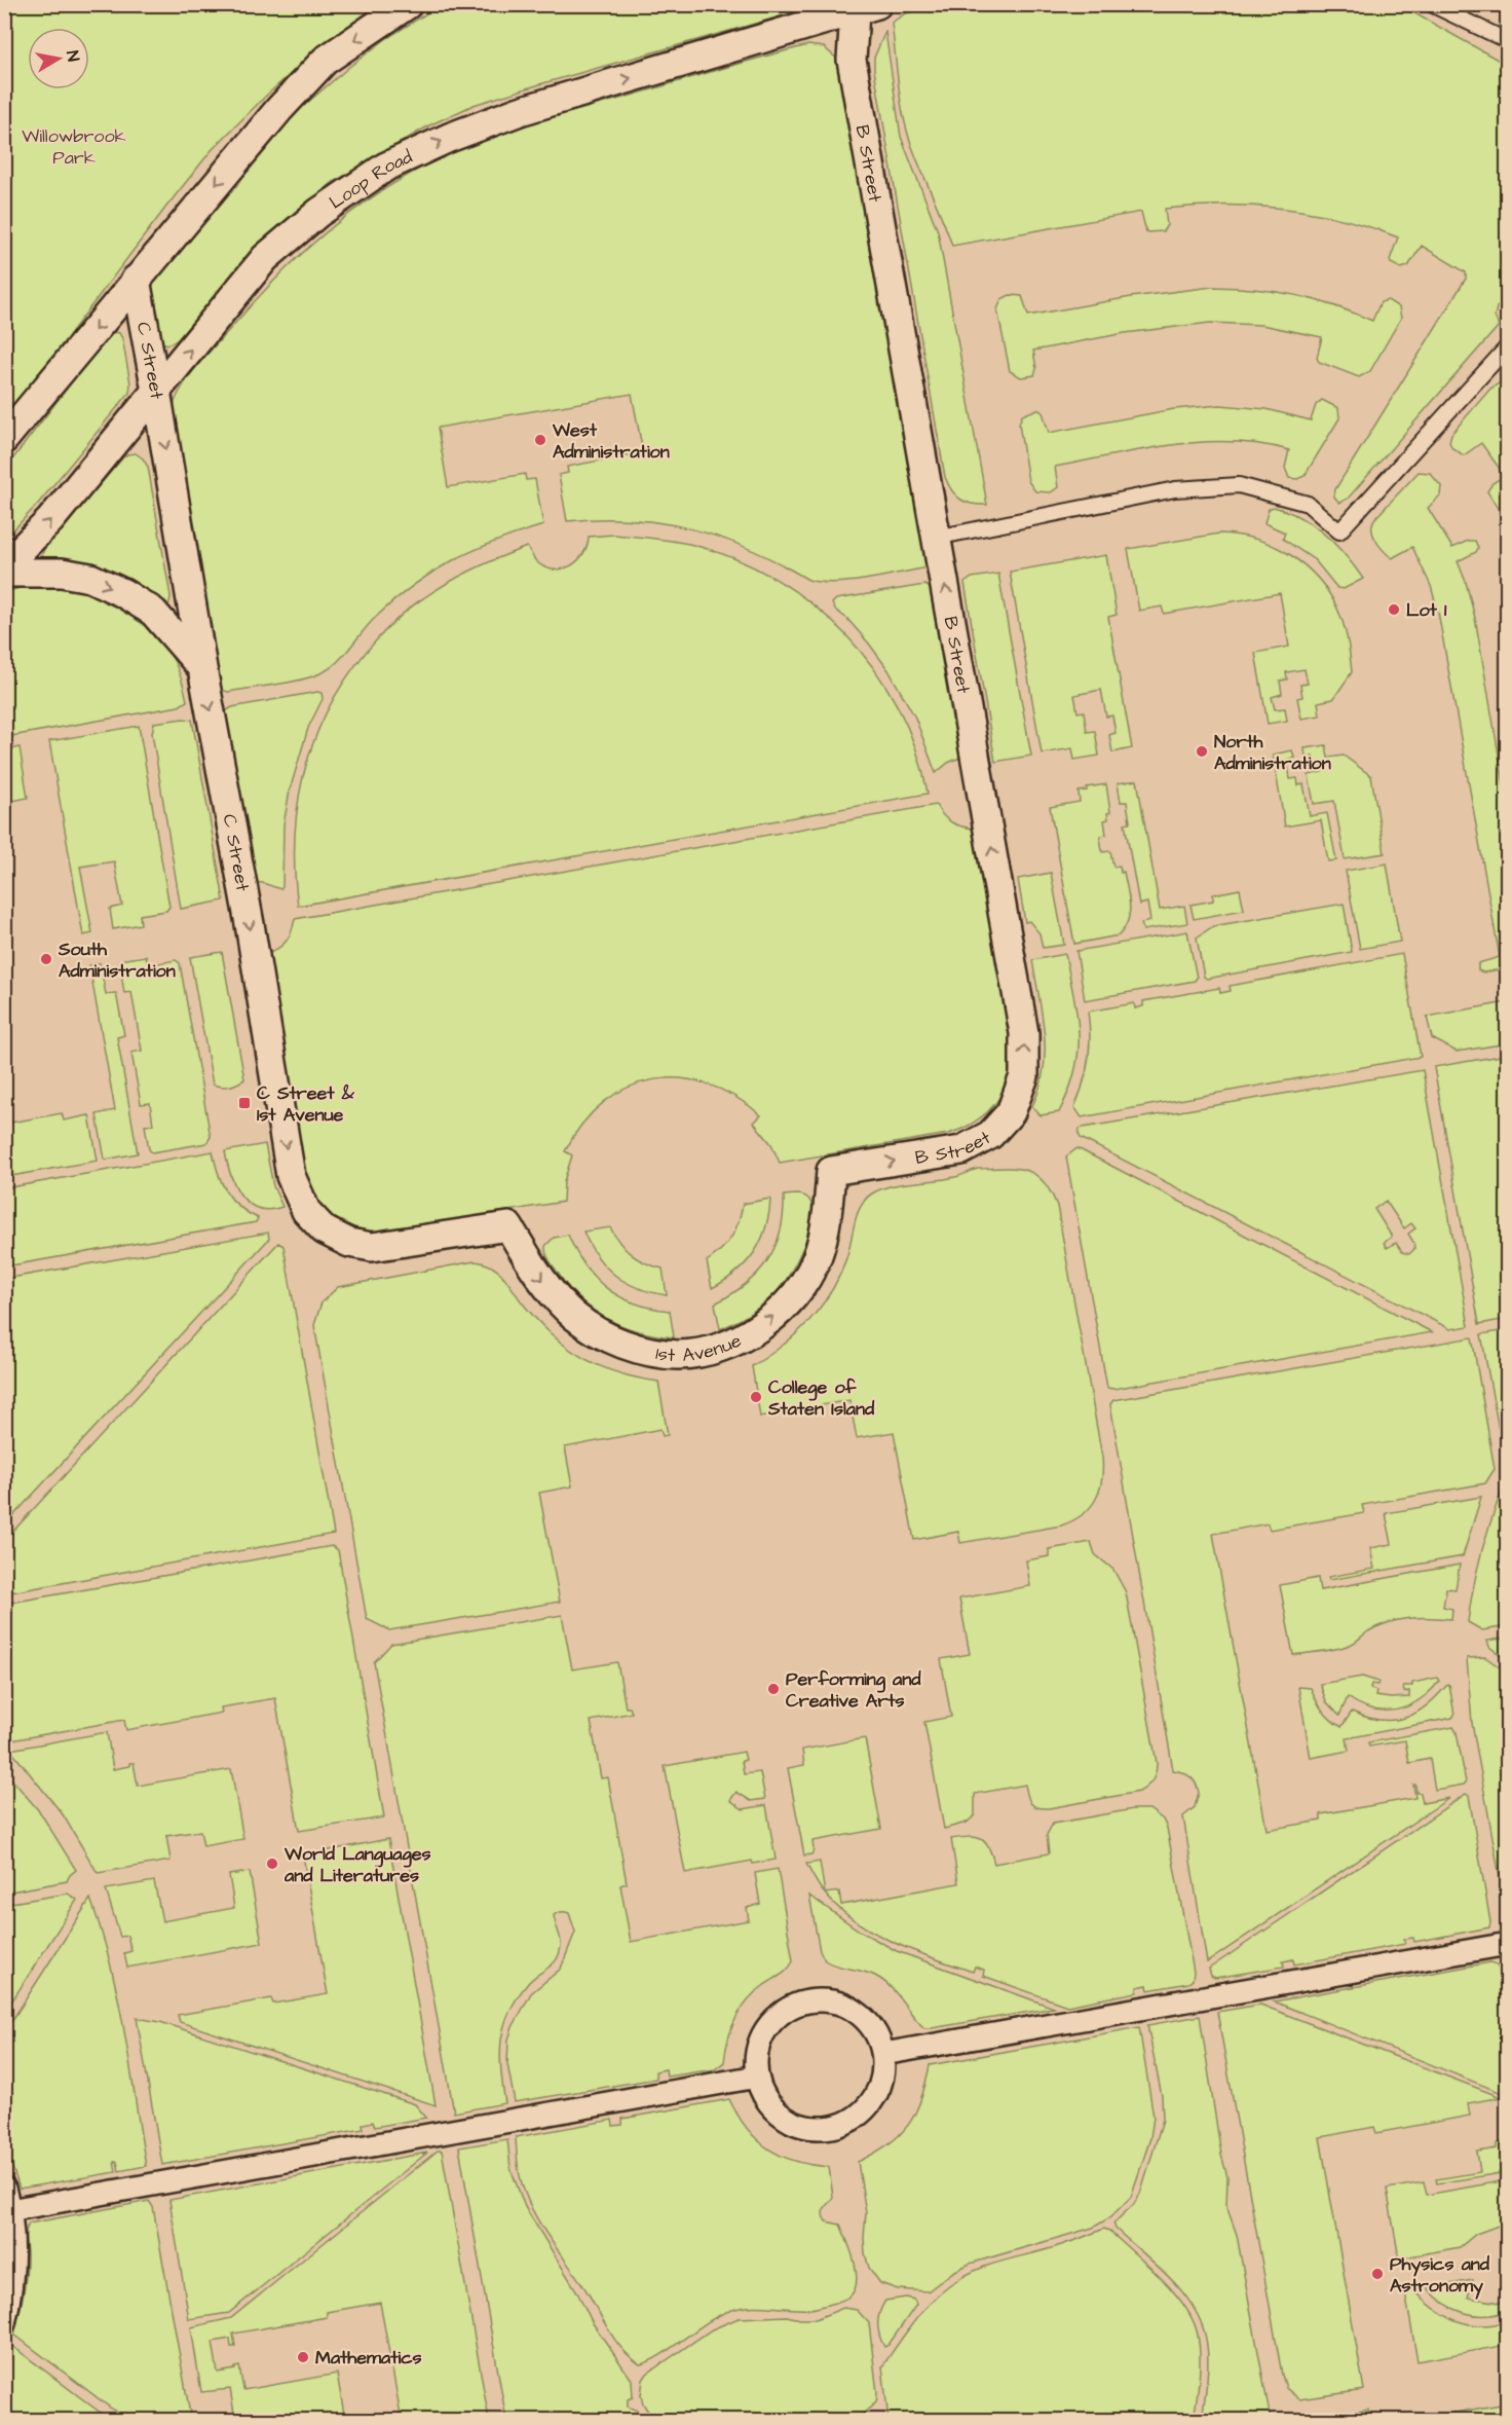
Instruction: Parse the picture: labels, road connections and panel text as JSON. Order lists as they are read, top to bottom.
{
  "streets": {
    "street": [
      "B Street",
      "Loop Road",
      "C Street",
      "1st Avenue"
    ]
  },
  "crossings": [
    ["B Street", "Loop Road"],
    ["B Street", "1st Avenue"],
    ["Loop Road", "C Street"],
    ["C Street", "1st Avenue"]
  ],
  "one_way": ["B Street", "C Street"],
  "parks": ["Willowbrook Park"],
  "places": {
    "other": [
      "West Administration",
      "Lot 1",
      "North Administration",
      "South Administration",
      "College of Staten Island",
      "Performing and Creative Arts",
      "World Languages and Literatures",
      "Physics and Astronomy",
      "Mathematics"
    ],
    "transit": ["C Street & 1st Avenue"]
  },
  "north": "right"
}
